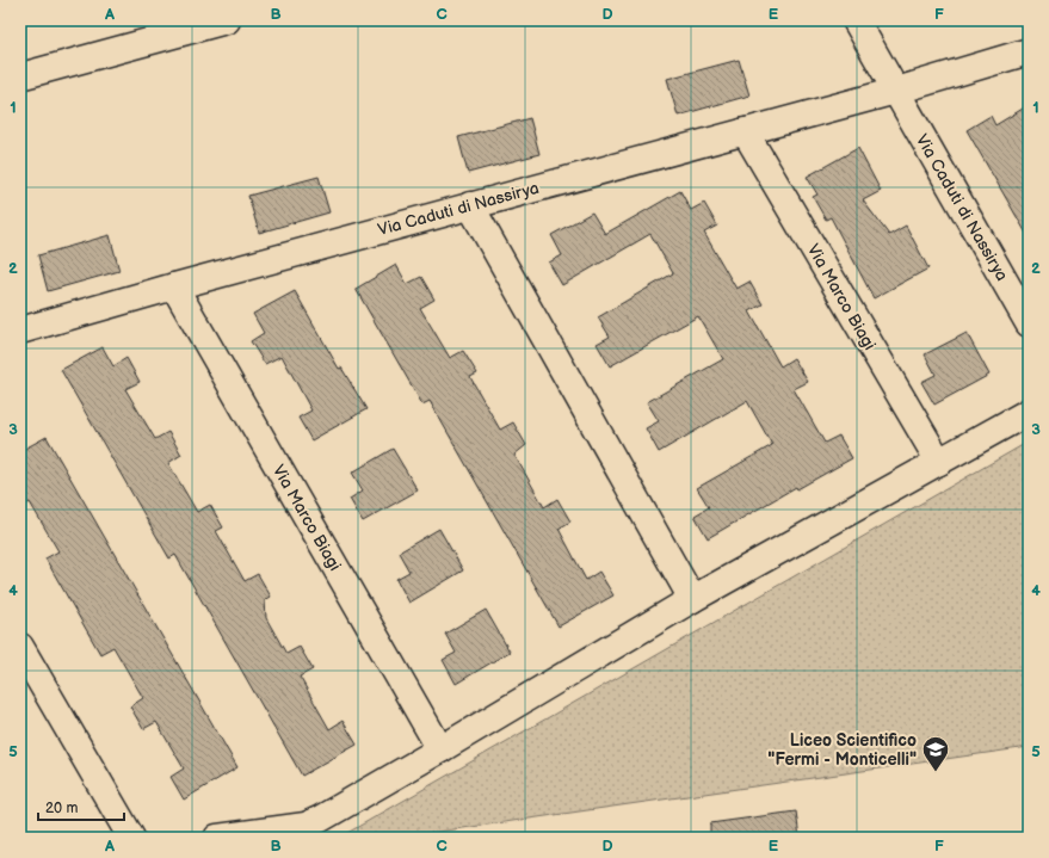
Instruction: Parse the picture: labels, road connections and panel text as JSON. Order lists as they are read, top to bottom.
{
  "streets": {
    "street": ["Via Caduti di Nassirya", "Via Marco Biagi"]
  },
  "crossings": [
    ["Via Caduti di Nassirya", "Via Marco Biagi"]
  ],
  "places": {
    "school or university": ["Liceo Scientifico \"Fermi - Monticelli\""]
  },
  "scale_bar": "20 m",
  "grid": {
    "columns": [
      "A",
      "B",
      "C",
      "D",
      "E",
      "F"
    ],
    "rows": [
      "1",
      "2",
      "3",
      "4",
      "5"
    ]
  }
}
